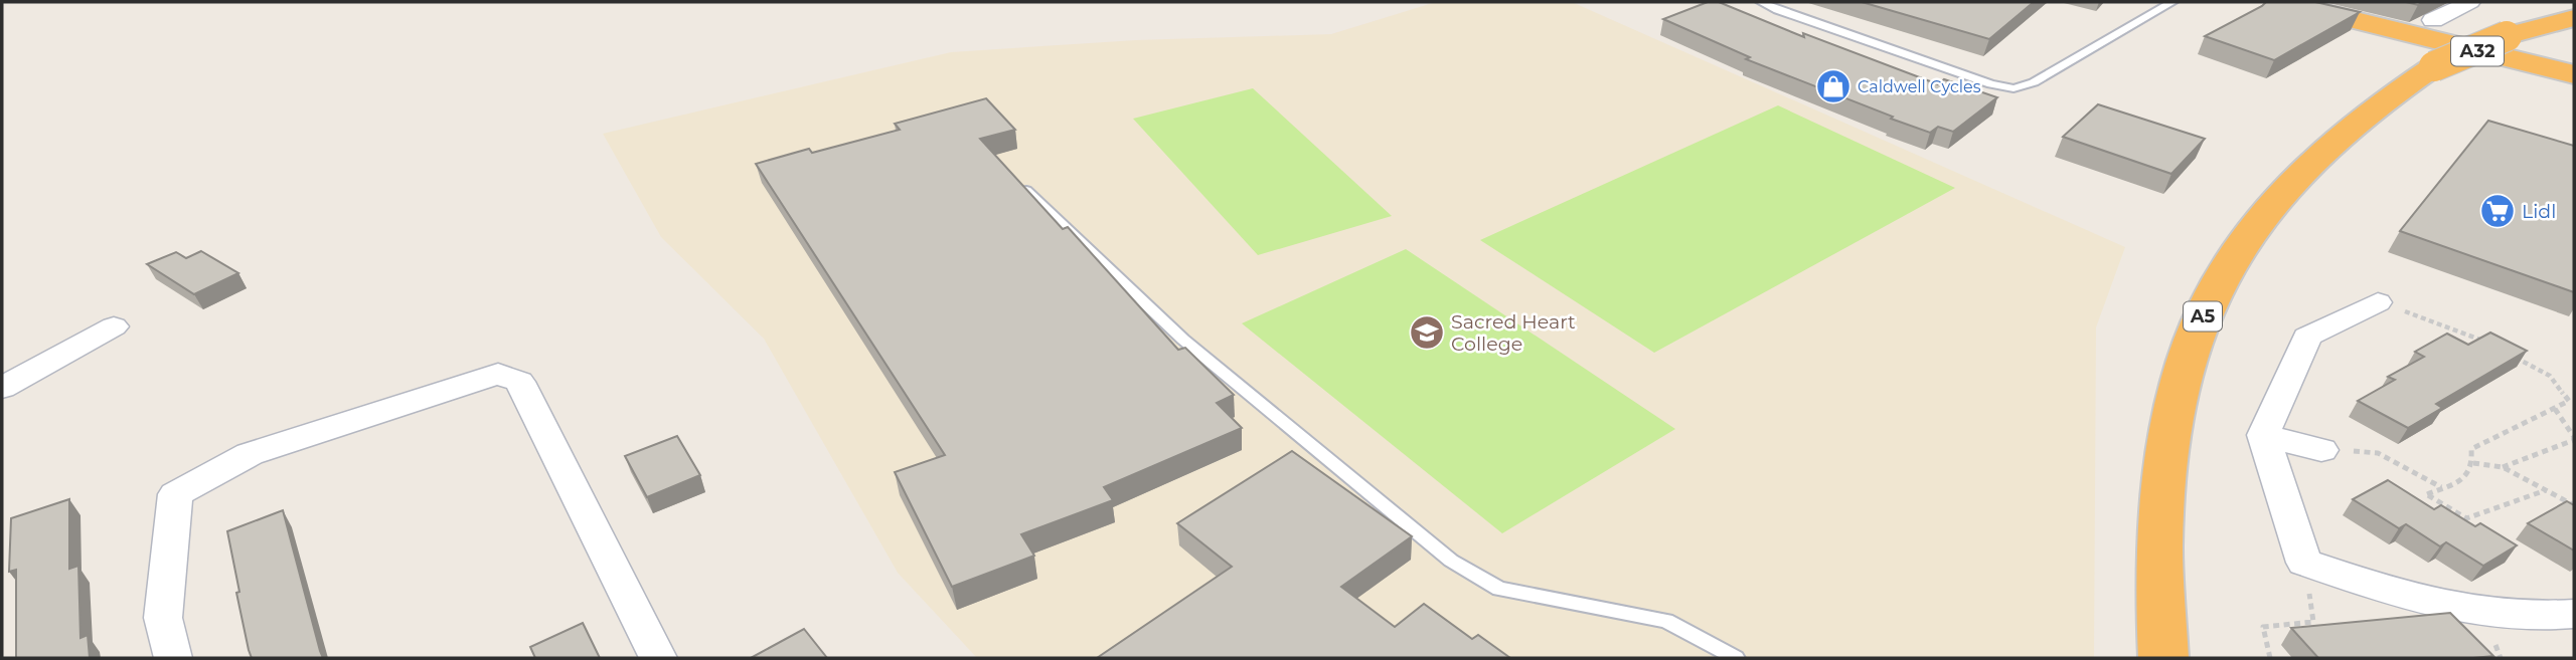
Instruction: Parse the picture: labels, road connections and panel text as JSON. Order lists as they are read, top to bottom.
{
  "streets": {
    "highway": ["A32", "A5"]
  },
  "places": {
    "shop": ["Caldwell Cycles"],
    "supermarket": ["Lidl"],
    "school or university": ["Sacred Heart College"]
  }
}
